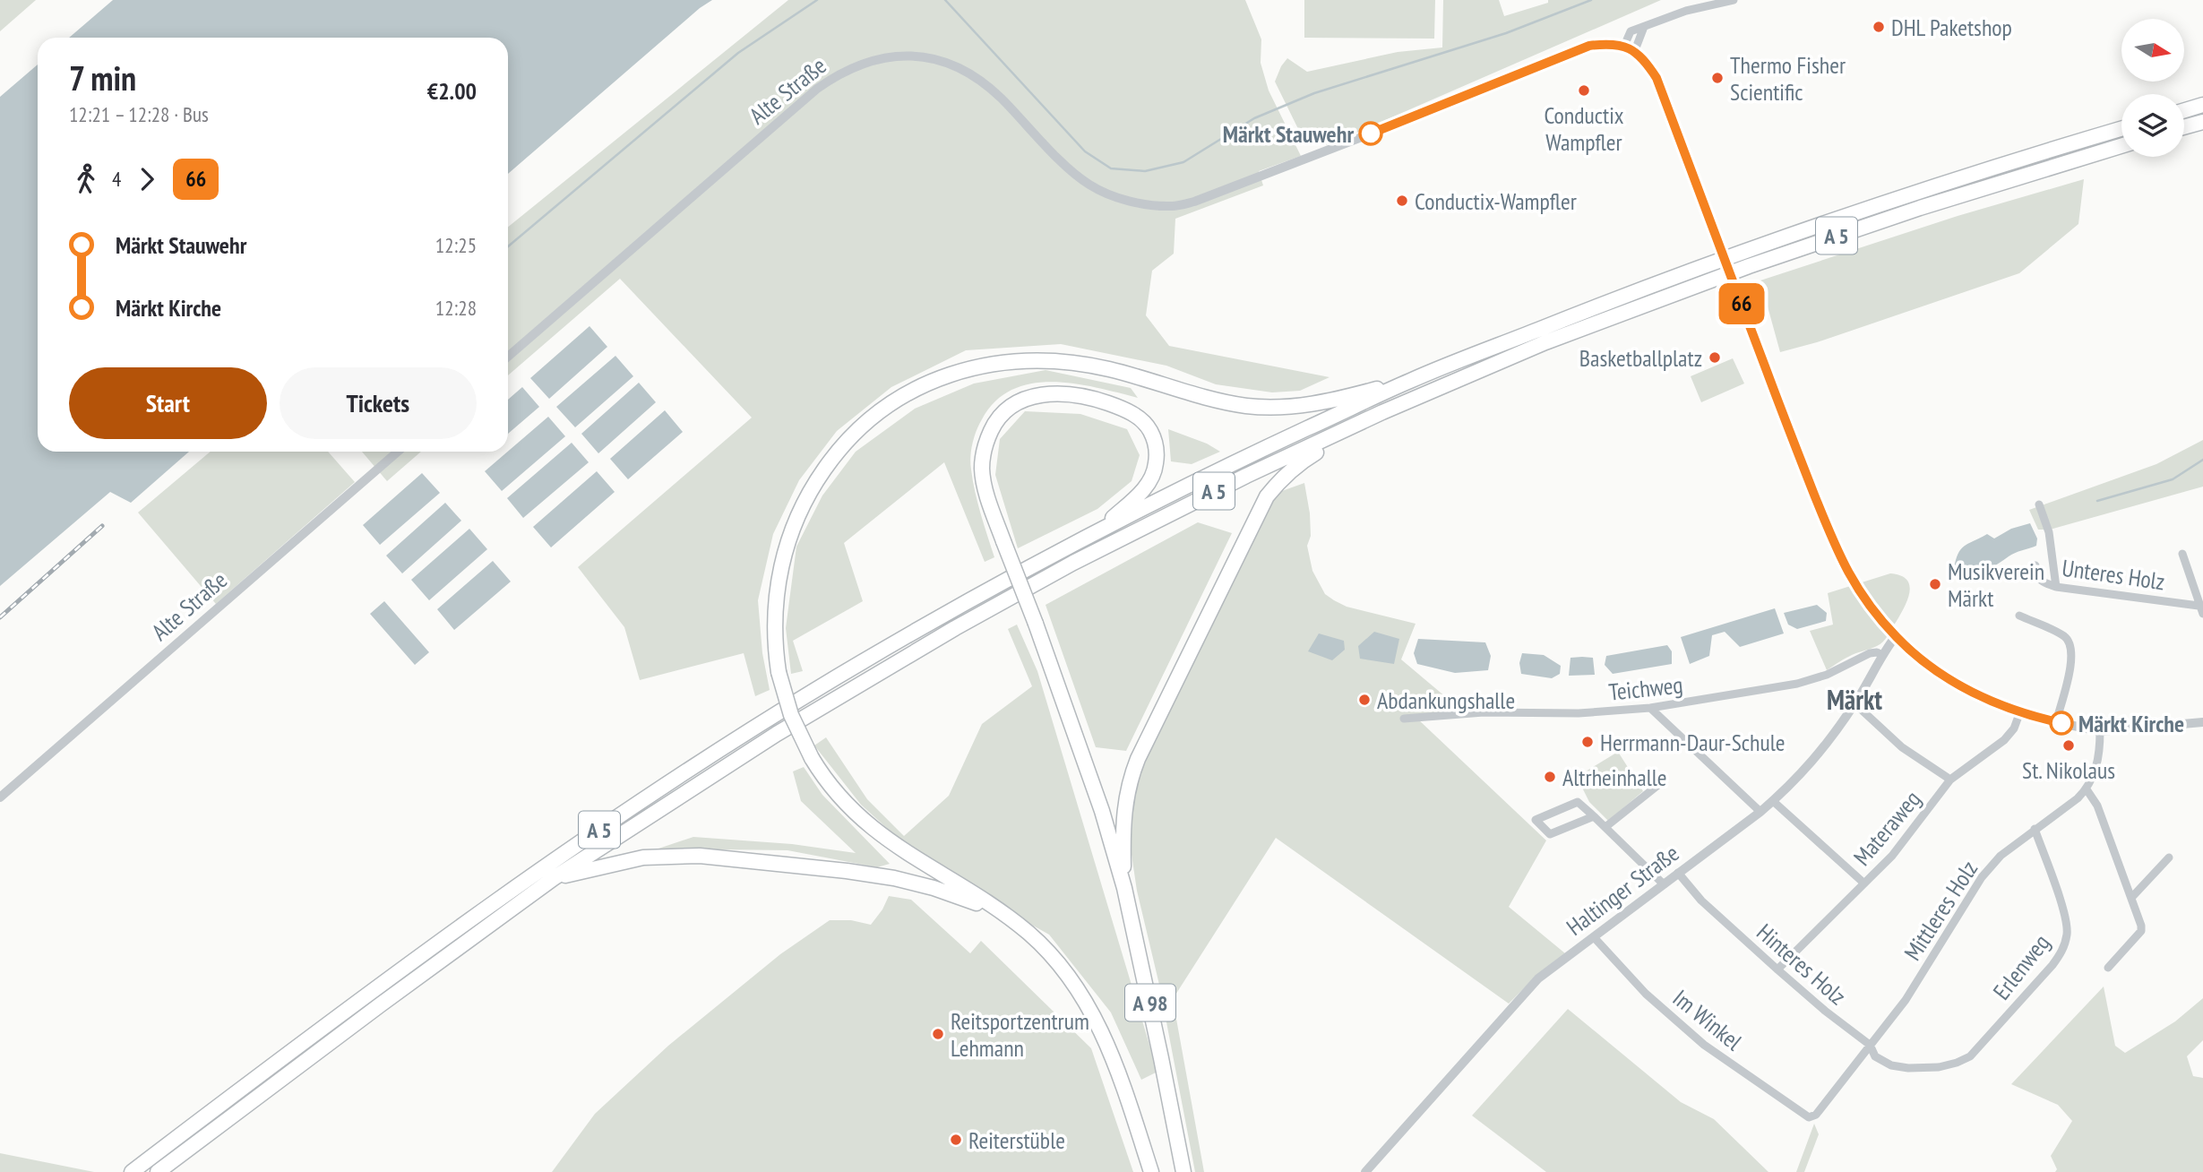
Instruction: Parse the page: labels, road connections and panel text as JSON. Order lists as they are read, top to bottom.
{
  "streets": {
    "highway": ["A 5", "A 98"],
    "street": [
      "Alte Straße",
      "Unteres Holz",
      "Teichweg",
      "Materaweg",
      "Haltinger Straße",
      "Mittleres Holz",
      "Hinteres Holz",
      "Erlenweg",
      "Im Winkel"
    ]
  },
  "crossings": [
    ["Teichweg", "Haltinger Straße"],
    ["Materaweg", "Hinteres Holz"],
    ["Haltinger Straße", "Hinteres Holz"],
    ["Haltinger Straße", "Im Winkel"],
    ["Mittleres Holz", "Hinteres Holz"],
    ["Mittleres Holz", "Erlenweg"],
    ["Mittleres Holz", "Im Winkel"],
    ["Hinteres Holz", "Erlenweg"]
  ],
  "districts": ["Märkt"],
  "places": [
    "DHL Paketshop",
    "Thermo Fisher Scientific",
    "Conductix Wampfler",
    "Märkt Stauwehr",
    "Conductix-Wampfler",
    "Basketballplatz",
    "Musikverein Märkt",
    "Abdankungshalle",
    "Märkt Kirche",
    "Herrmann-Daur-Schule",
    "St. Nikolaus",
    "Altrheinhalle",
    "Reitsportzentrum Lehmann",
    "Reiterstüble"
  ],
  "lines": ["bus line 66"],
  "north": "right",
  "page": {
    "on_map": "66",
    "heading": ["7 min", "12:21 – 12:28 · Bus", "€2.00"],
    "legs": ["4", "66"],
    "list": [
      {
        "name": "Märkt Stauwehr",
        "value": "12:25"
      },
      {
        "name": "Märkt Kirche",
        "value": "12:28"
      }
    ],
    "buttons": ["Start", "Tickets"]
  }
}
